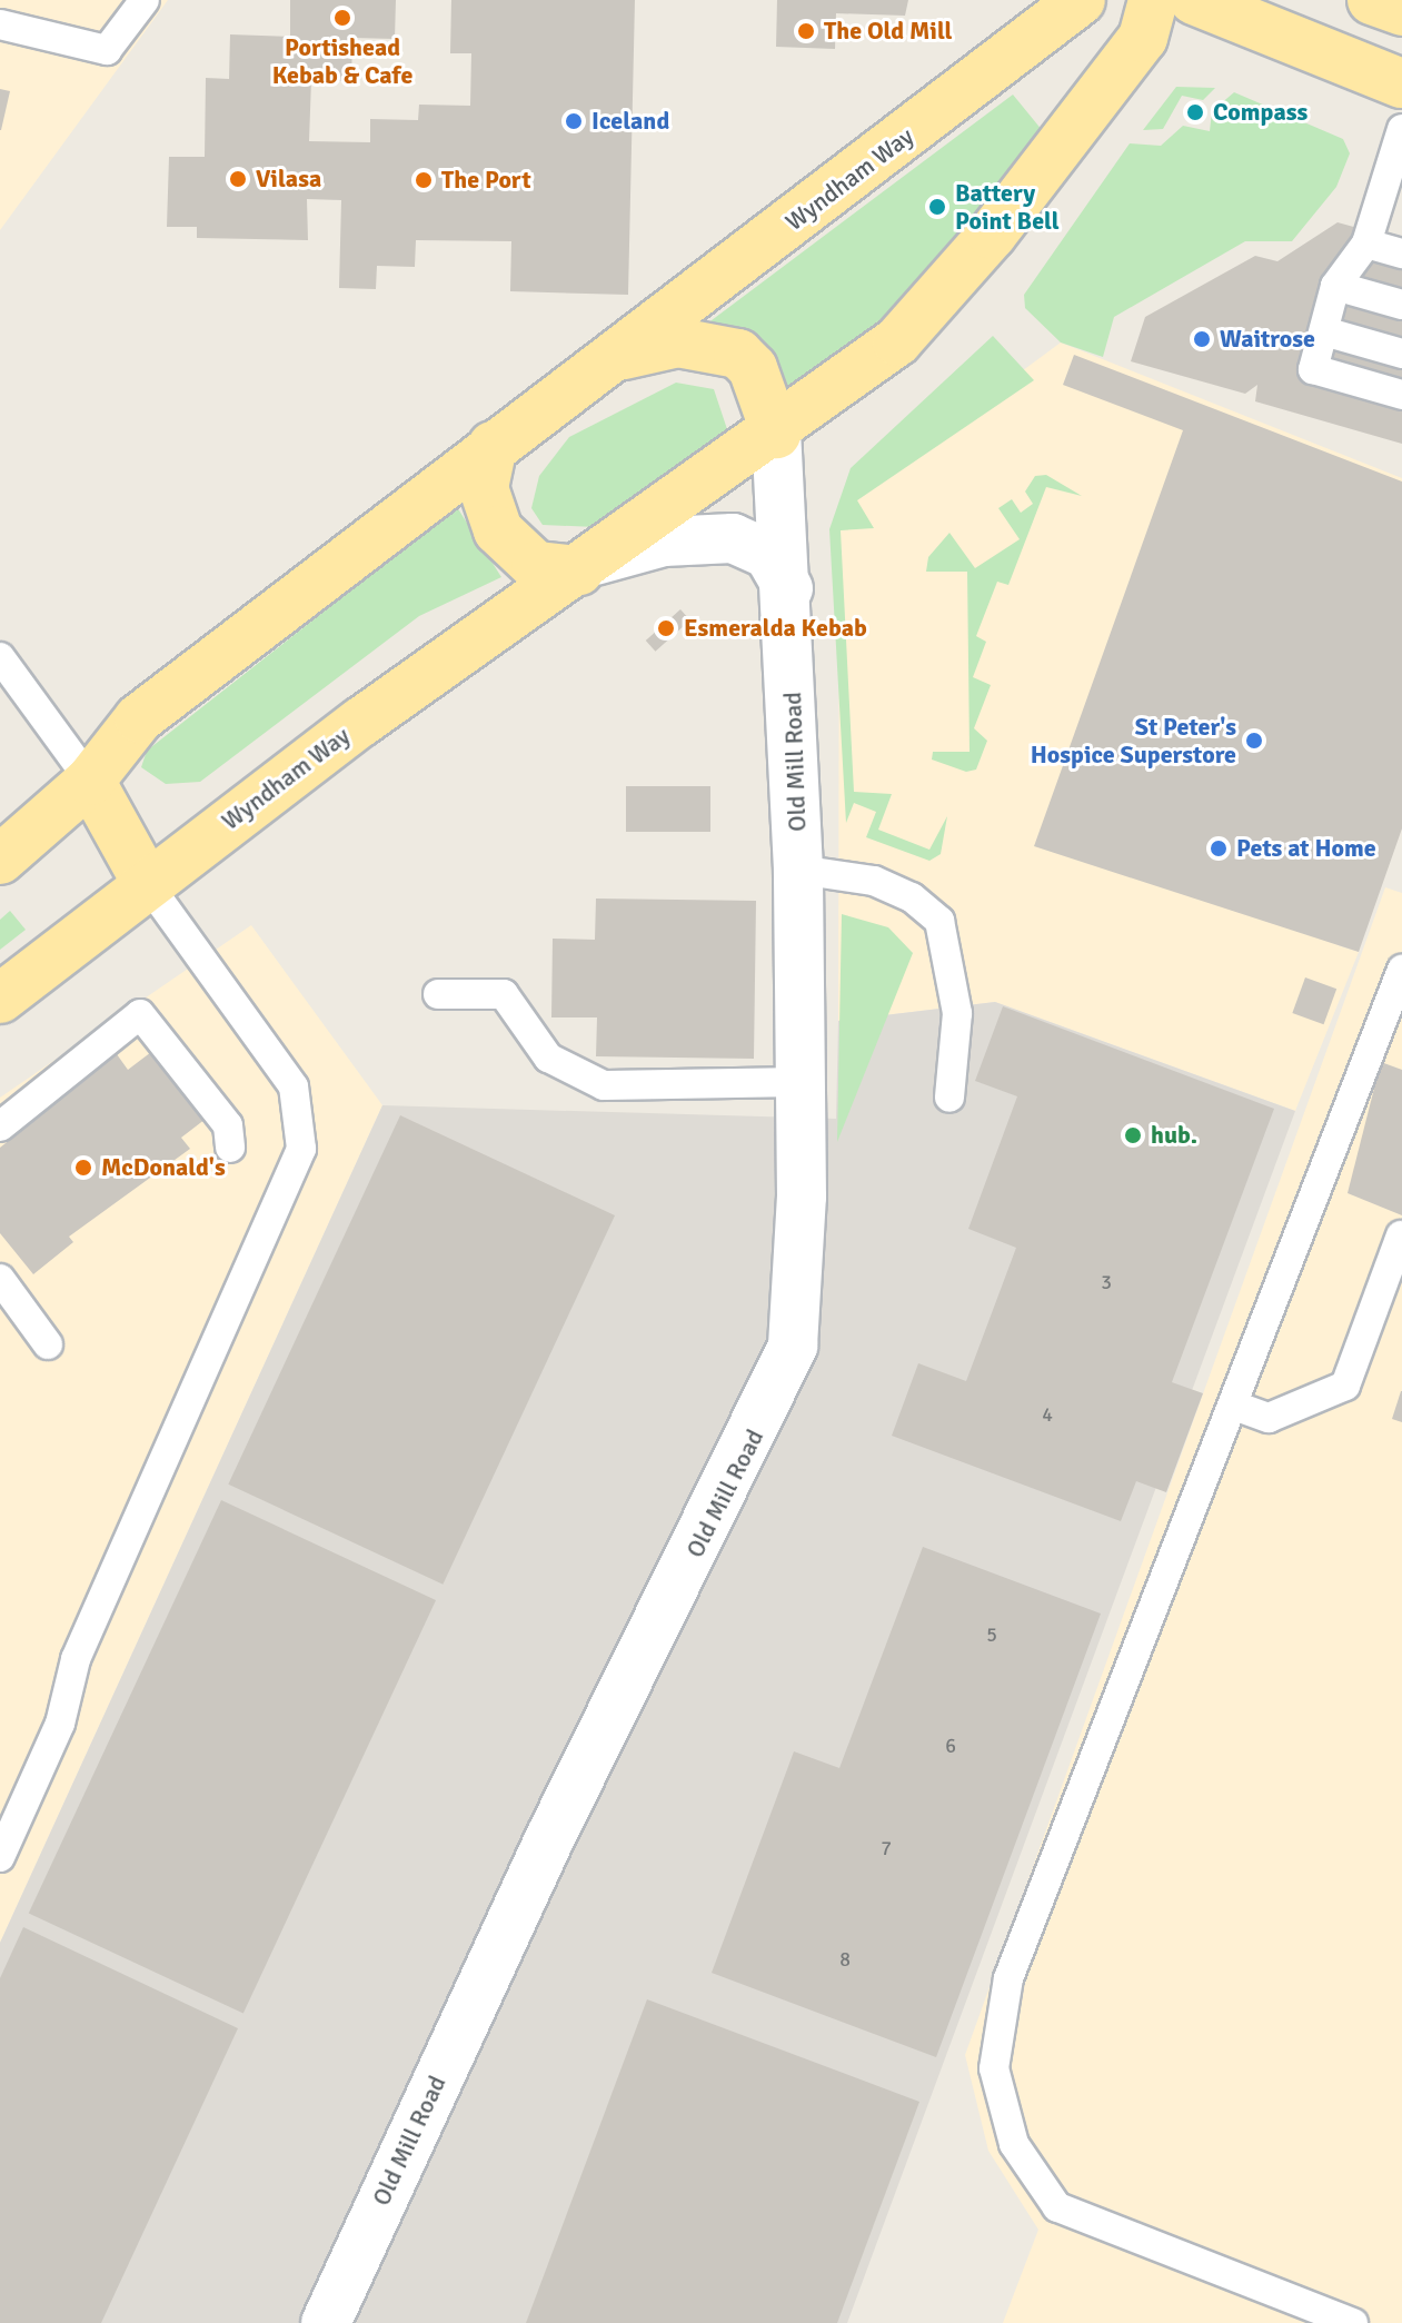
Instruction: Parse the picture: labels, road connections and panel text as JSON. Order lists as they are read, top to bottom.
{
  "streets": {
    "main road": ["Wyndham Way"],
    "street": ["Old Mill Road"]
  },
  "crossings": [
    ["Wyndham Way", "Old Mill Road"]
  ],
  "places": [
    "Portishead Kebab & Cafe",
    "The Old Mill",
    "Compass",
    "Iceland",
    "Vilasa",
    "The Port",
    "Battery Point Bell",
    "Waitrose",
    "Esmeralda Kebab",
    "St Peter's Hospice Superstore",
    "Pets at Home",
    "hub.",
    "McDonald's"
  ],
  "house_numbers": [
    "3",
    "4",
    "5",
    "6",
    "7",
    "8"
  ]
}
